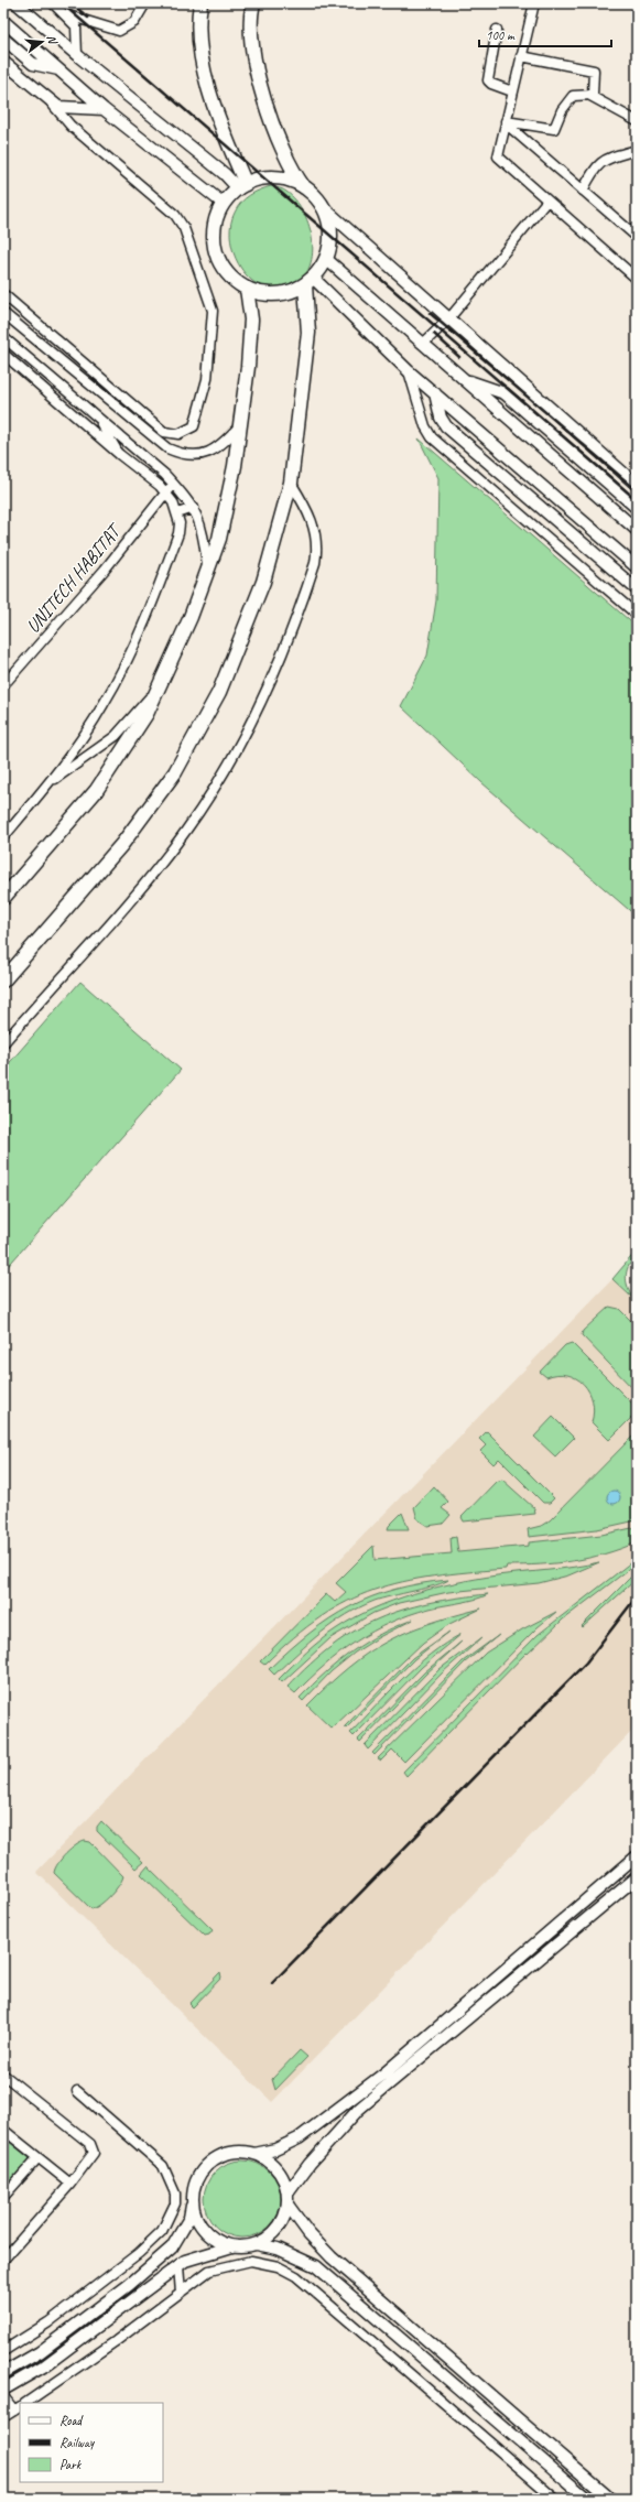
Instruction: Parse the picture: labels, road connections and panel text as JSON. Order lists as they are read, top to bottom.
{
  "streets": {
    "street": ["UNITECH HABITAT"]
  },
  "legend": ["Road", "Railway", "Park"],
  "scale_bar": "100 m",
  "north": "right"
}
